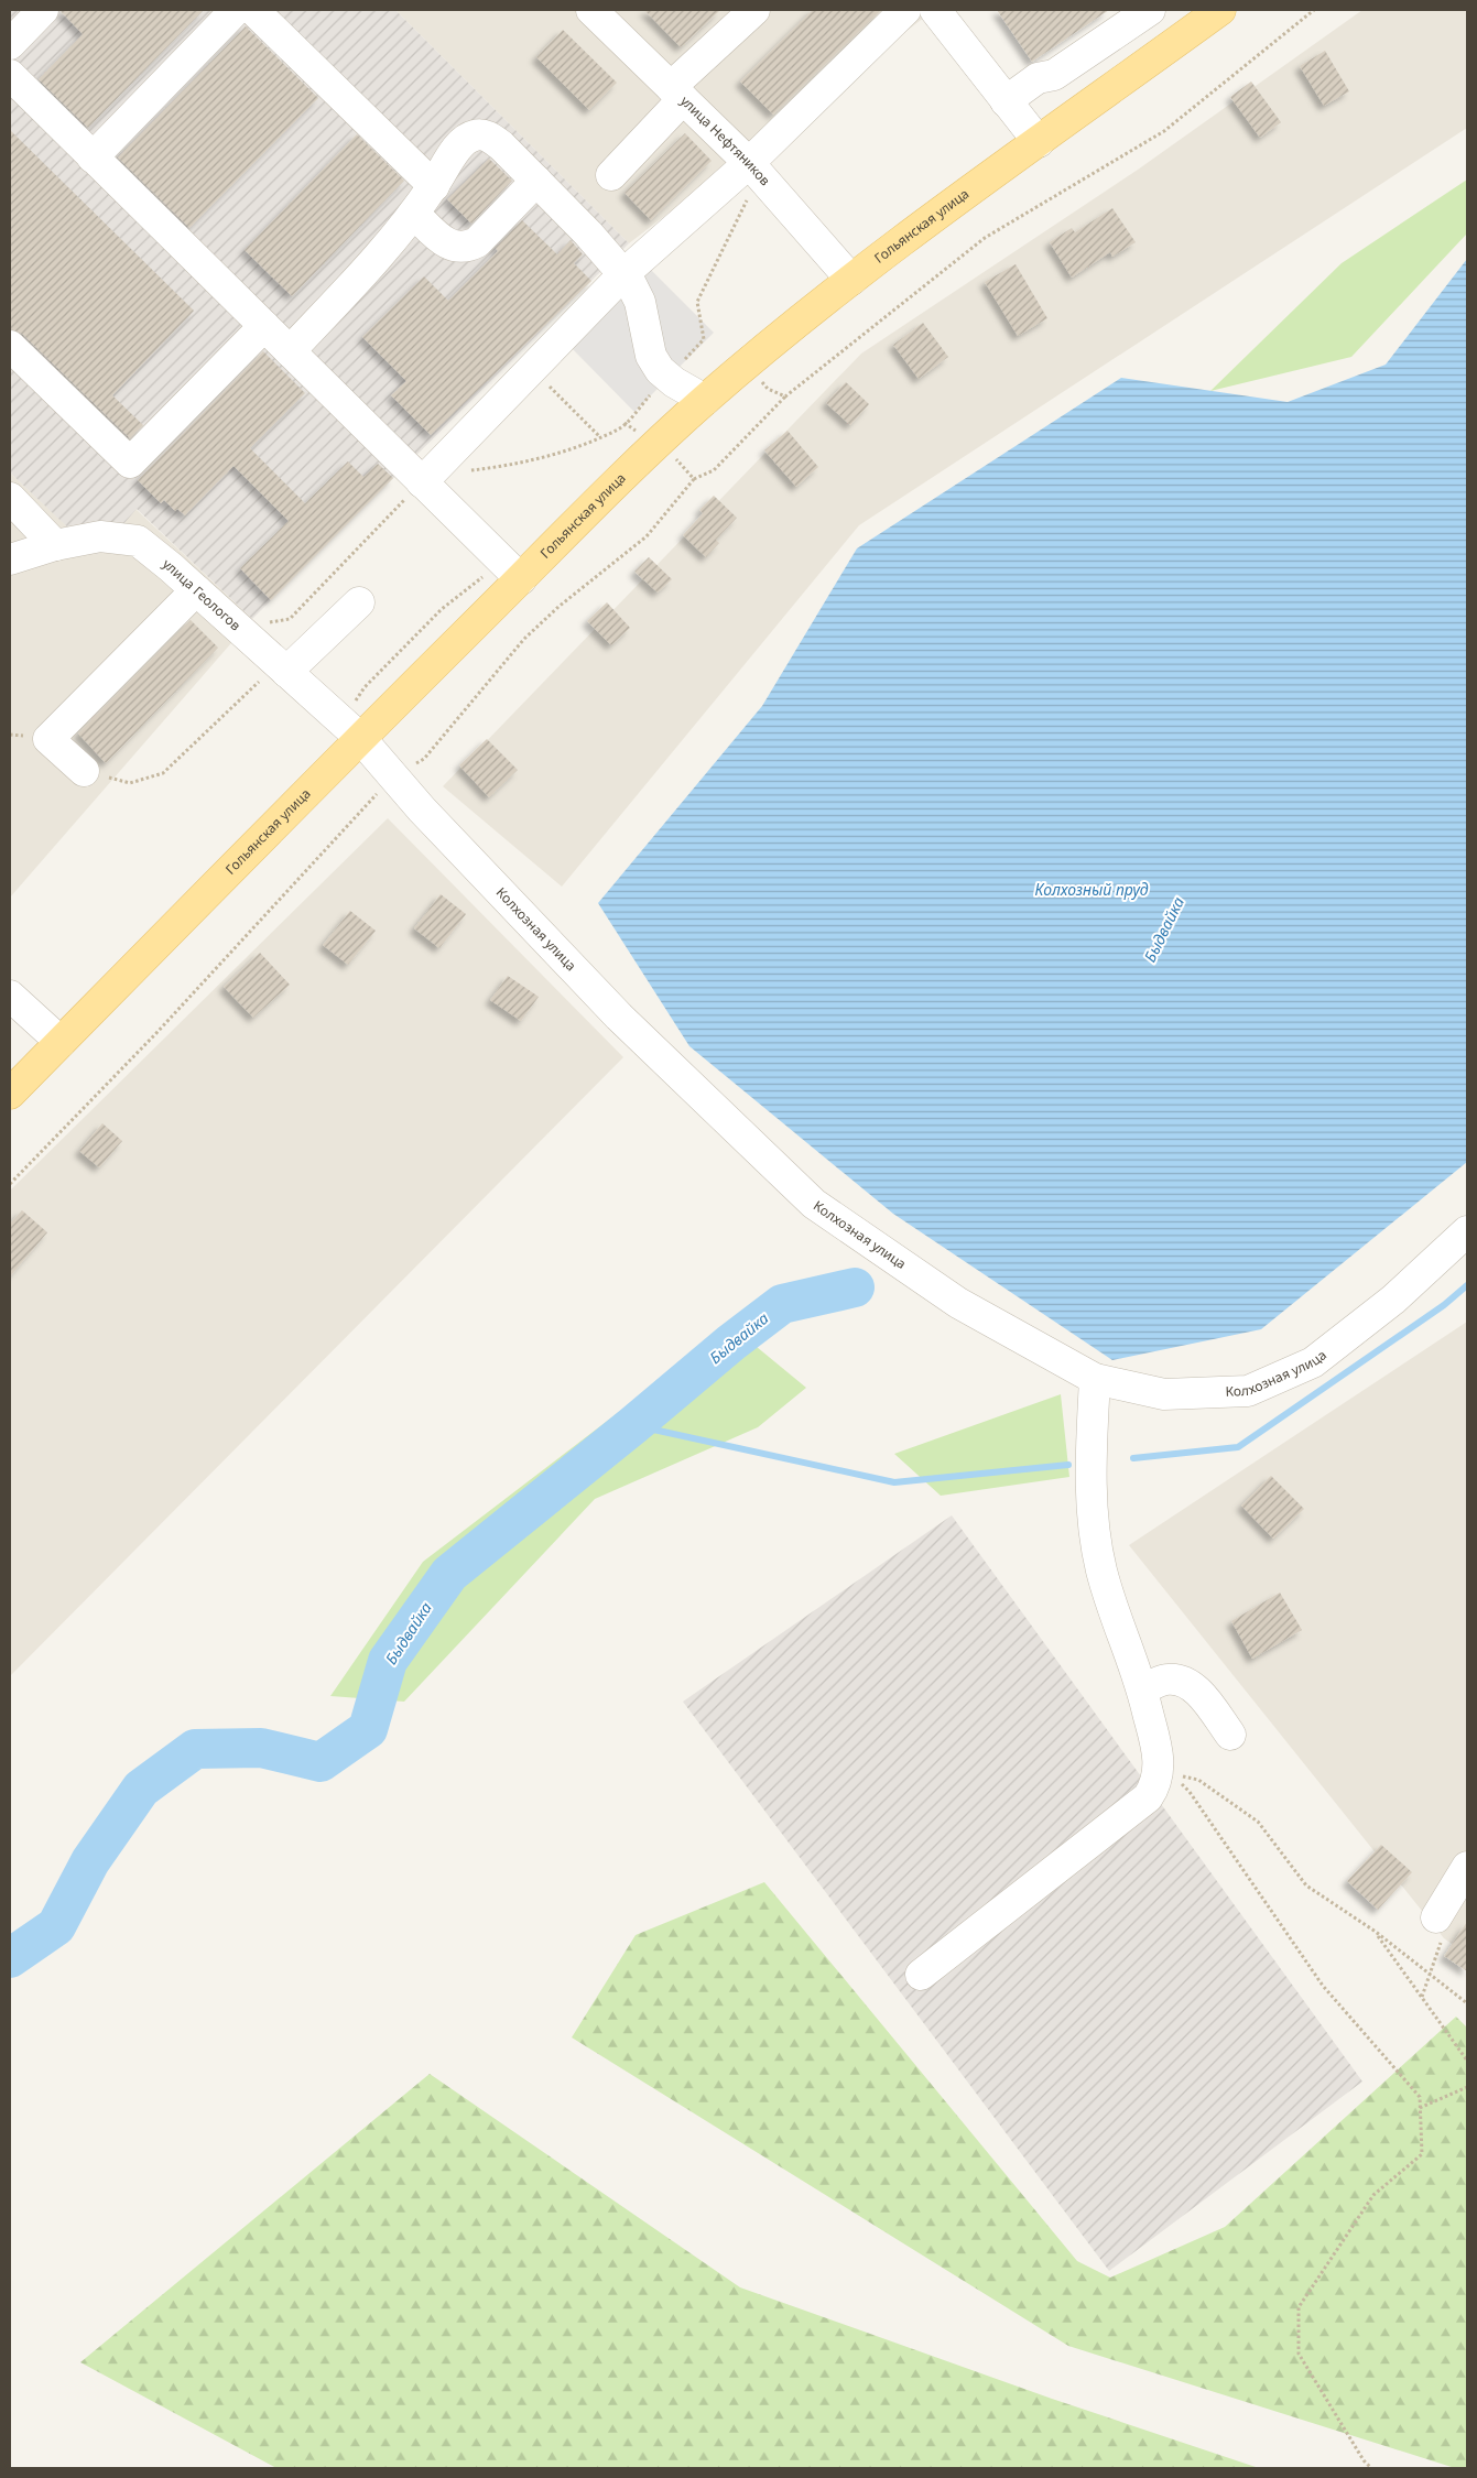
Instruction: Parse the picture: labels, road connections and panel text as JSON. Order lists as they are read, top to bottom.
{
  "streets": {
    "main road": ["Гольянская улица"],
    "street": ["улица Нефтяников", "улица Геологов", "Колхозная улица"]
  },
  "crossings": [
    ["улица Нефтяников", "Гольянская улица"],
    ["Гольянская улица", "улица Геологов"],
    ["Гольянская улица", "Колхозная улица"],
    ["улица Геологов", "Колхозная улица"]
  ],
  "water": ["Колхозный пруд", "Быдвайка"]
}
